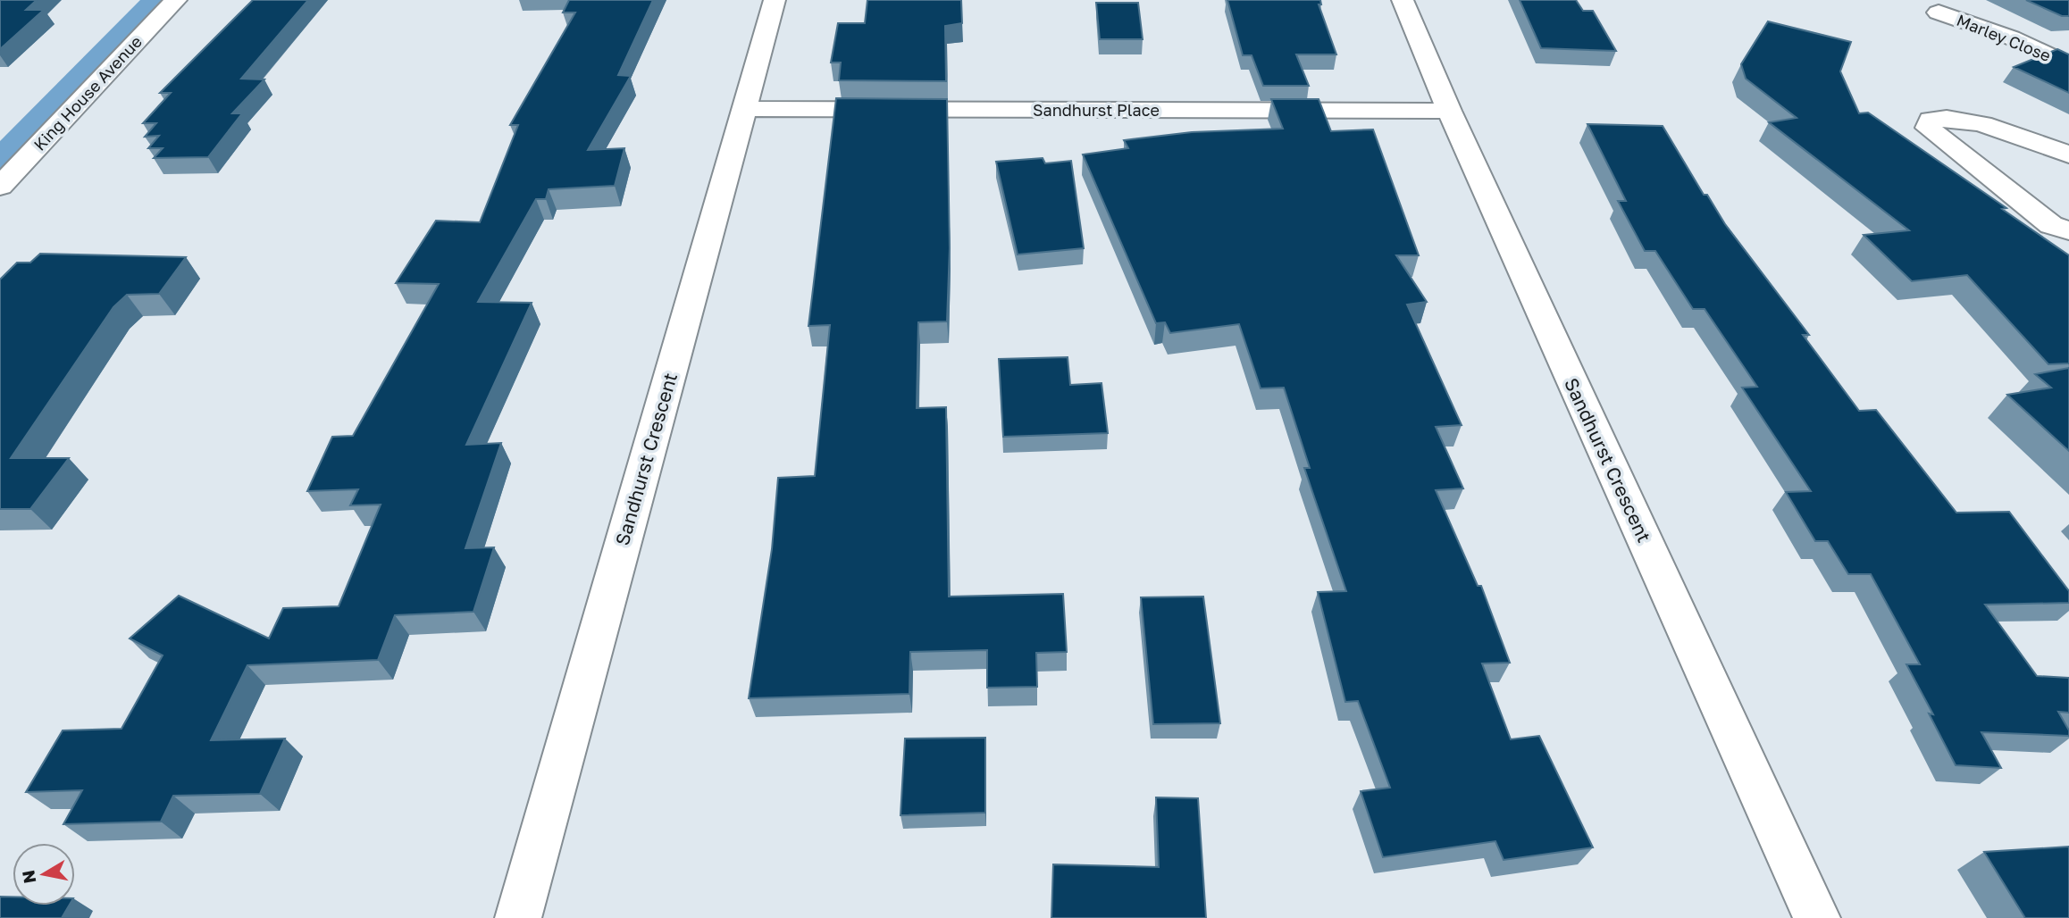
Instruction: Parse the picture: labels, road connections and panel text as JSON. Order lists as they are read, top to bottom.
{
  "streets": {
    "street": [
      "Marley Close",
      "King House Avenue",
      "Sandhurst Place",
      "Sandhurst Crescent"
    ]
  },
  "crossings": [
    ["Sandhurst Place", "Sandhurst Crescent"]
  ],
  "north": "left"
}
